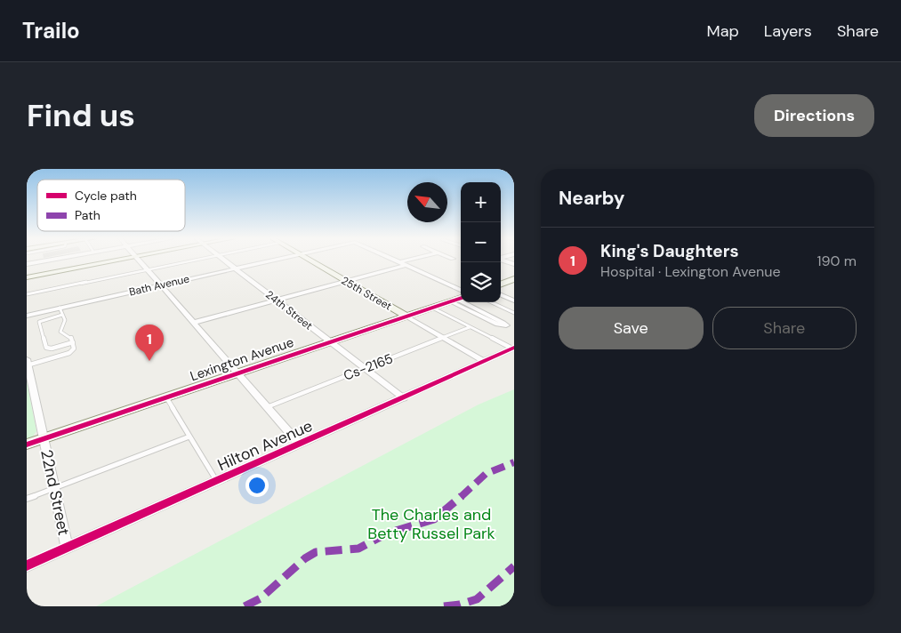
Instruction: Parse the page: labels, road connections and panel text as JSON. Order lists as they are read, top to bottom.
{
  "streets": {
    "street": [
      "Bath Avenue",
      "25th Street",
      "24th Street",
      "Lexington Avenue",
      "Hilton Avenue",
      "22nd Street"
    ],
    "lane": ["Cs-2165"]
  },
  "crossings": [
    ["Bath Avenue", "24th Street"],
    ["25th Street", "Lexington Avenue"],
    ["25th Street", "Cs-2165"],
    ["25th Street", "Hilton Avenue"],
    ["24th Street", "Lexington Avenue"],
    ["24th Street", "Cs-2165"],
    ["24th Street", "Hilton Avenue"],
    ["Lexington Avenue", "22nd Street"],
    ["Hilton Avenue", "22nd Street"]
  ],
  "parks": ["The Charles and Betty Russel Park"],
  "legend": ["Cycle path", "Path"],
  "north": "top left",
  "page": {
    "header": "Trailo",
    "nav": ["Map", "Layers", "Share"],
    "buttons": [
      "Directions",
      ["Save", "Share"]
    ],
    "title": "Find us",
    "heading": "Nearby",
    "map_buttons": ["+", "−"],
    "list": [
      {
        "mark": "1",
        "name": "King's Daughters",
        "note": "Hospital · Lexington Avenue",
        "value": "190 m"
      }
    ],
    "pins": "1"
  }
}
